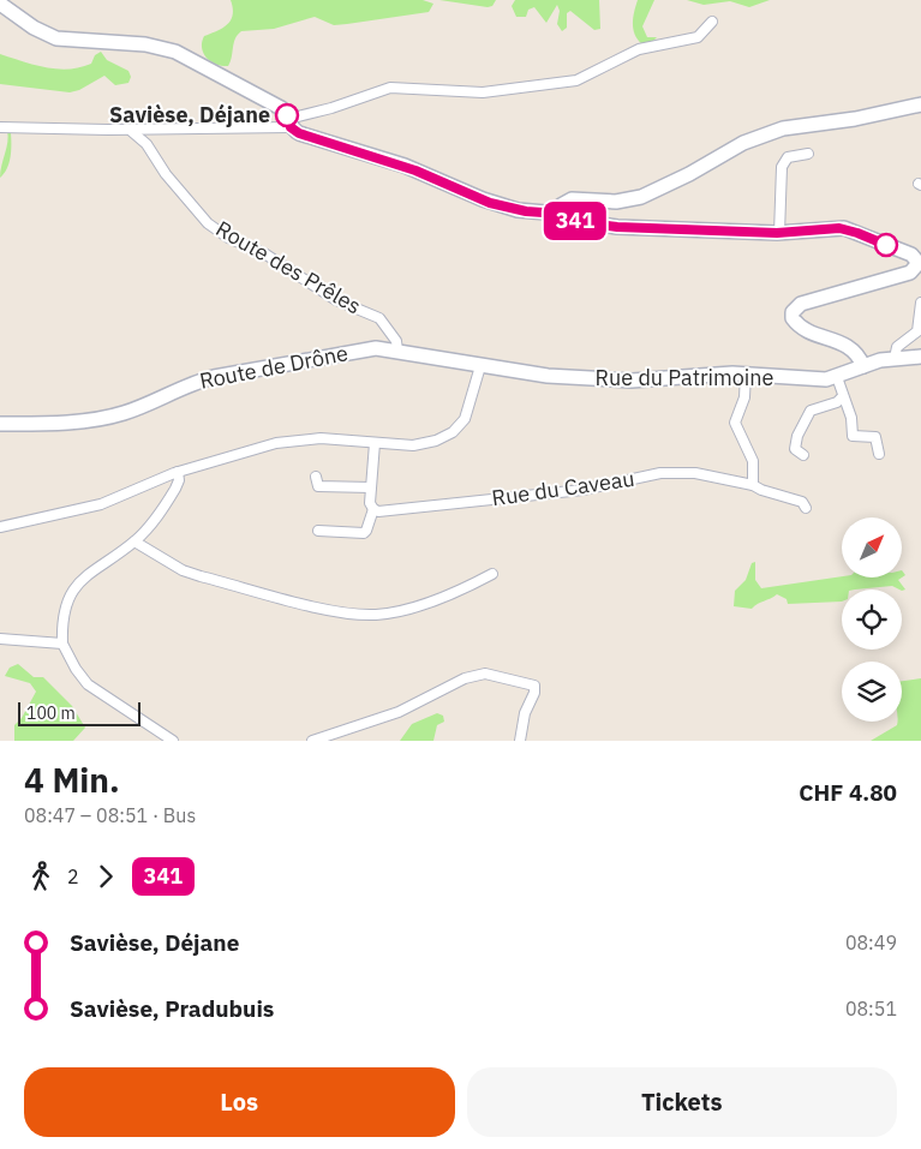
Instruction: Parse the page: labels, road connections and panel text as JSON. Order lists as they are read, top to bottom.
{
  "streets": {
    "street": [
      "Route des Prêles",
      "Route de Drône",
      "Rue du Patrimoine",
      "Rue du Caveau"
    ]
  },
  "crossings": [
    ["Route des Prêles", "Route de Drône"],
    ["Route de Drône", "Rue du Patrimoine"]
  ],
  "places": ["Savièse, Déjane"],
  "lines": ["bus line 341"],
  "scale_bar": "100 m",
  "north": "top right",
  "page": {
    "on_map": "341",
    "scale": "100 m",
    "heading": ["4 Min.", "08:47 – 08:51 · Bus", "CHF 4.80"],
    "legs": ["2", "341"],
    "list": [
      {
        "name": "Savièse, Déjane",
        "value": "08:49"
      },
      {
        "name": "Savièse, Pradubuis",
        "value": "08:51"
      }
    ],
    "buttons": ["Los", "Tickets"]
  }
}
